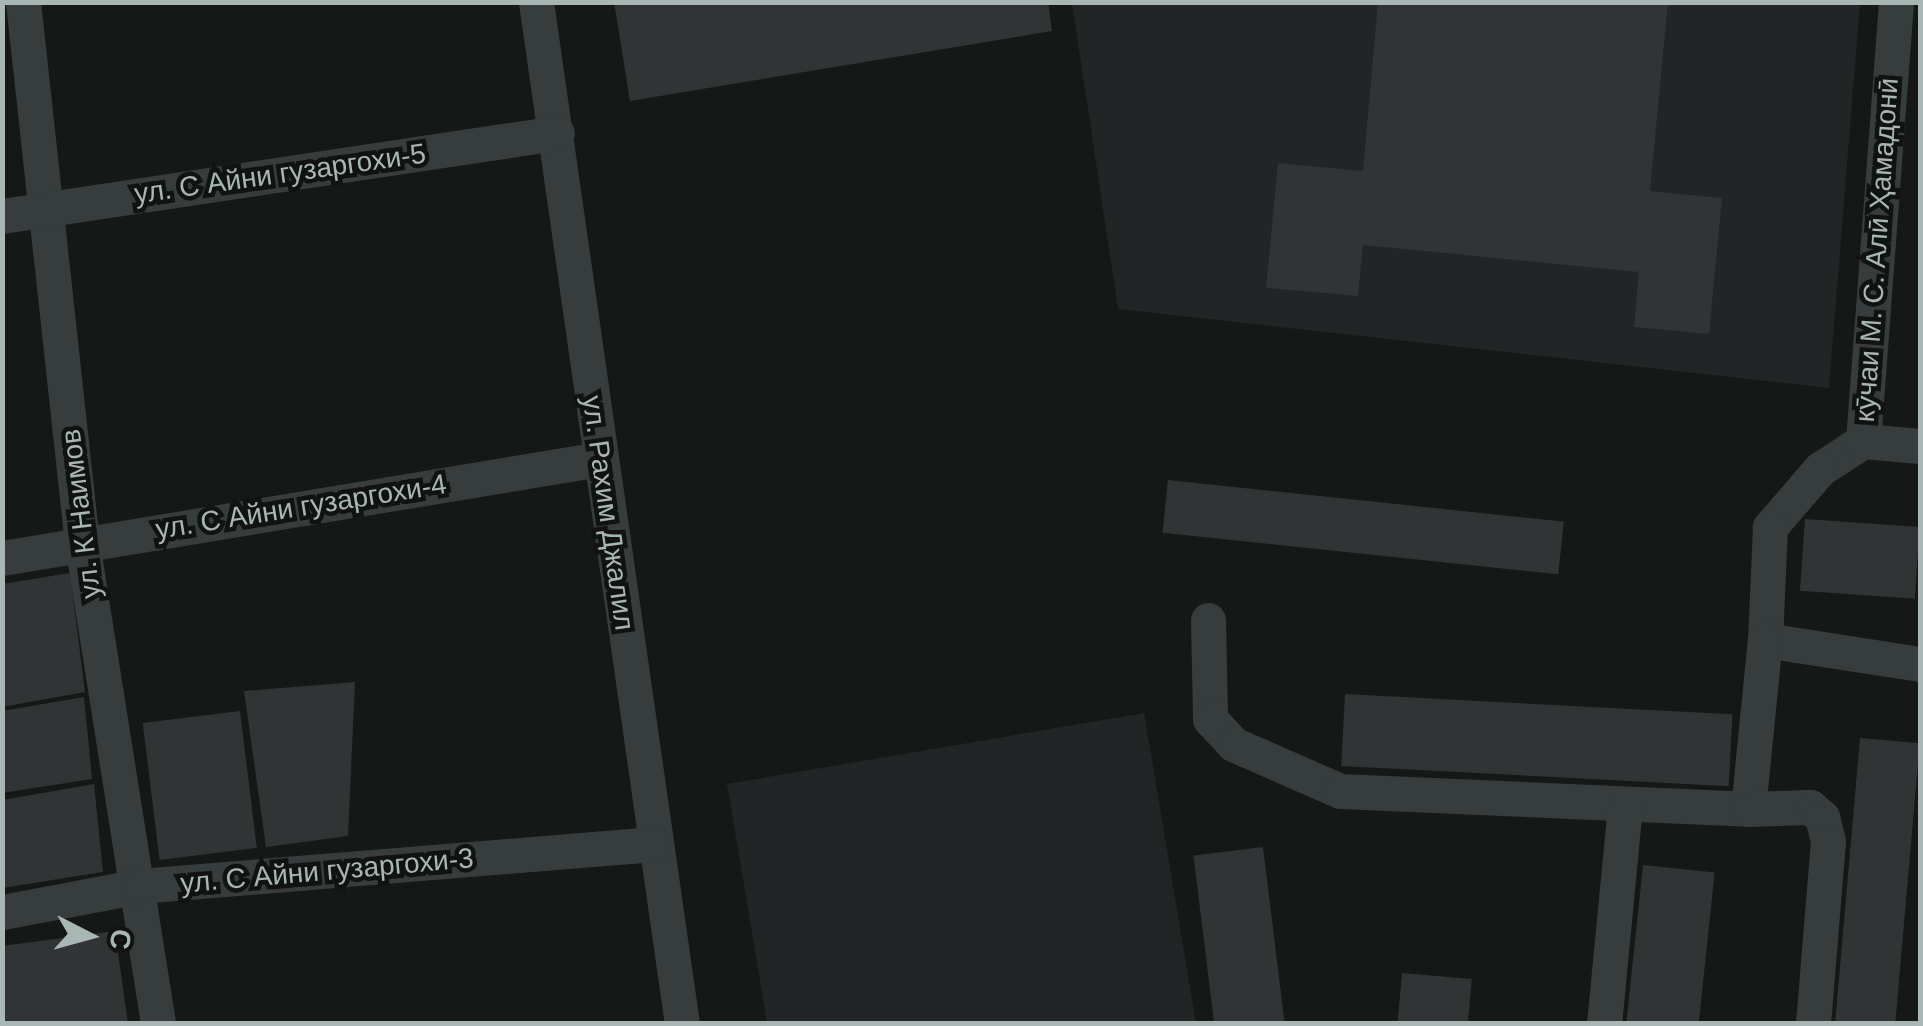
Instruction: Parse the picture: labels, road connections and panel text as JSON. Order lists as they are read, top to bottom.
{
  "streets": {
    "street": [
      "ул. С Айни гузаргохи-5",
      "кӯчаи М. С. Алӣ Ҳамадонӣ",
      "ул. С Айни гузаргохи-4",
      "ул. Рахим Джалил",
      "ул. К Наимов",
      "ул. С Айни гузаргохи-3"
    ]
  },
  "crossings": [
    ["ул. С Айни гузаргохи-5", "ул. Рахим Джалил"],
    ["ул. С Айни гузаргохи-5", "ул. К Наимов"],
    ["ул. С Айни гузаргохи-4", "ул. Рахим Джалил"],
    ["ул. С Айни гузаргохи-4", "ул. К Наимов"],
    ["ул. Рахим Джалил", "ул. С Айни гузаргохи-3"],
    ["ул. К Наимов", "ул. С Айни гузаргохи-3"]
  ],
  "north": "right"
}
